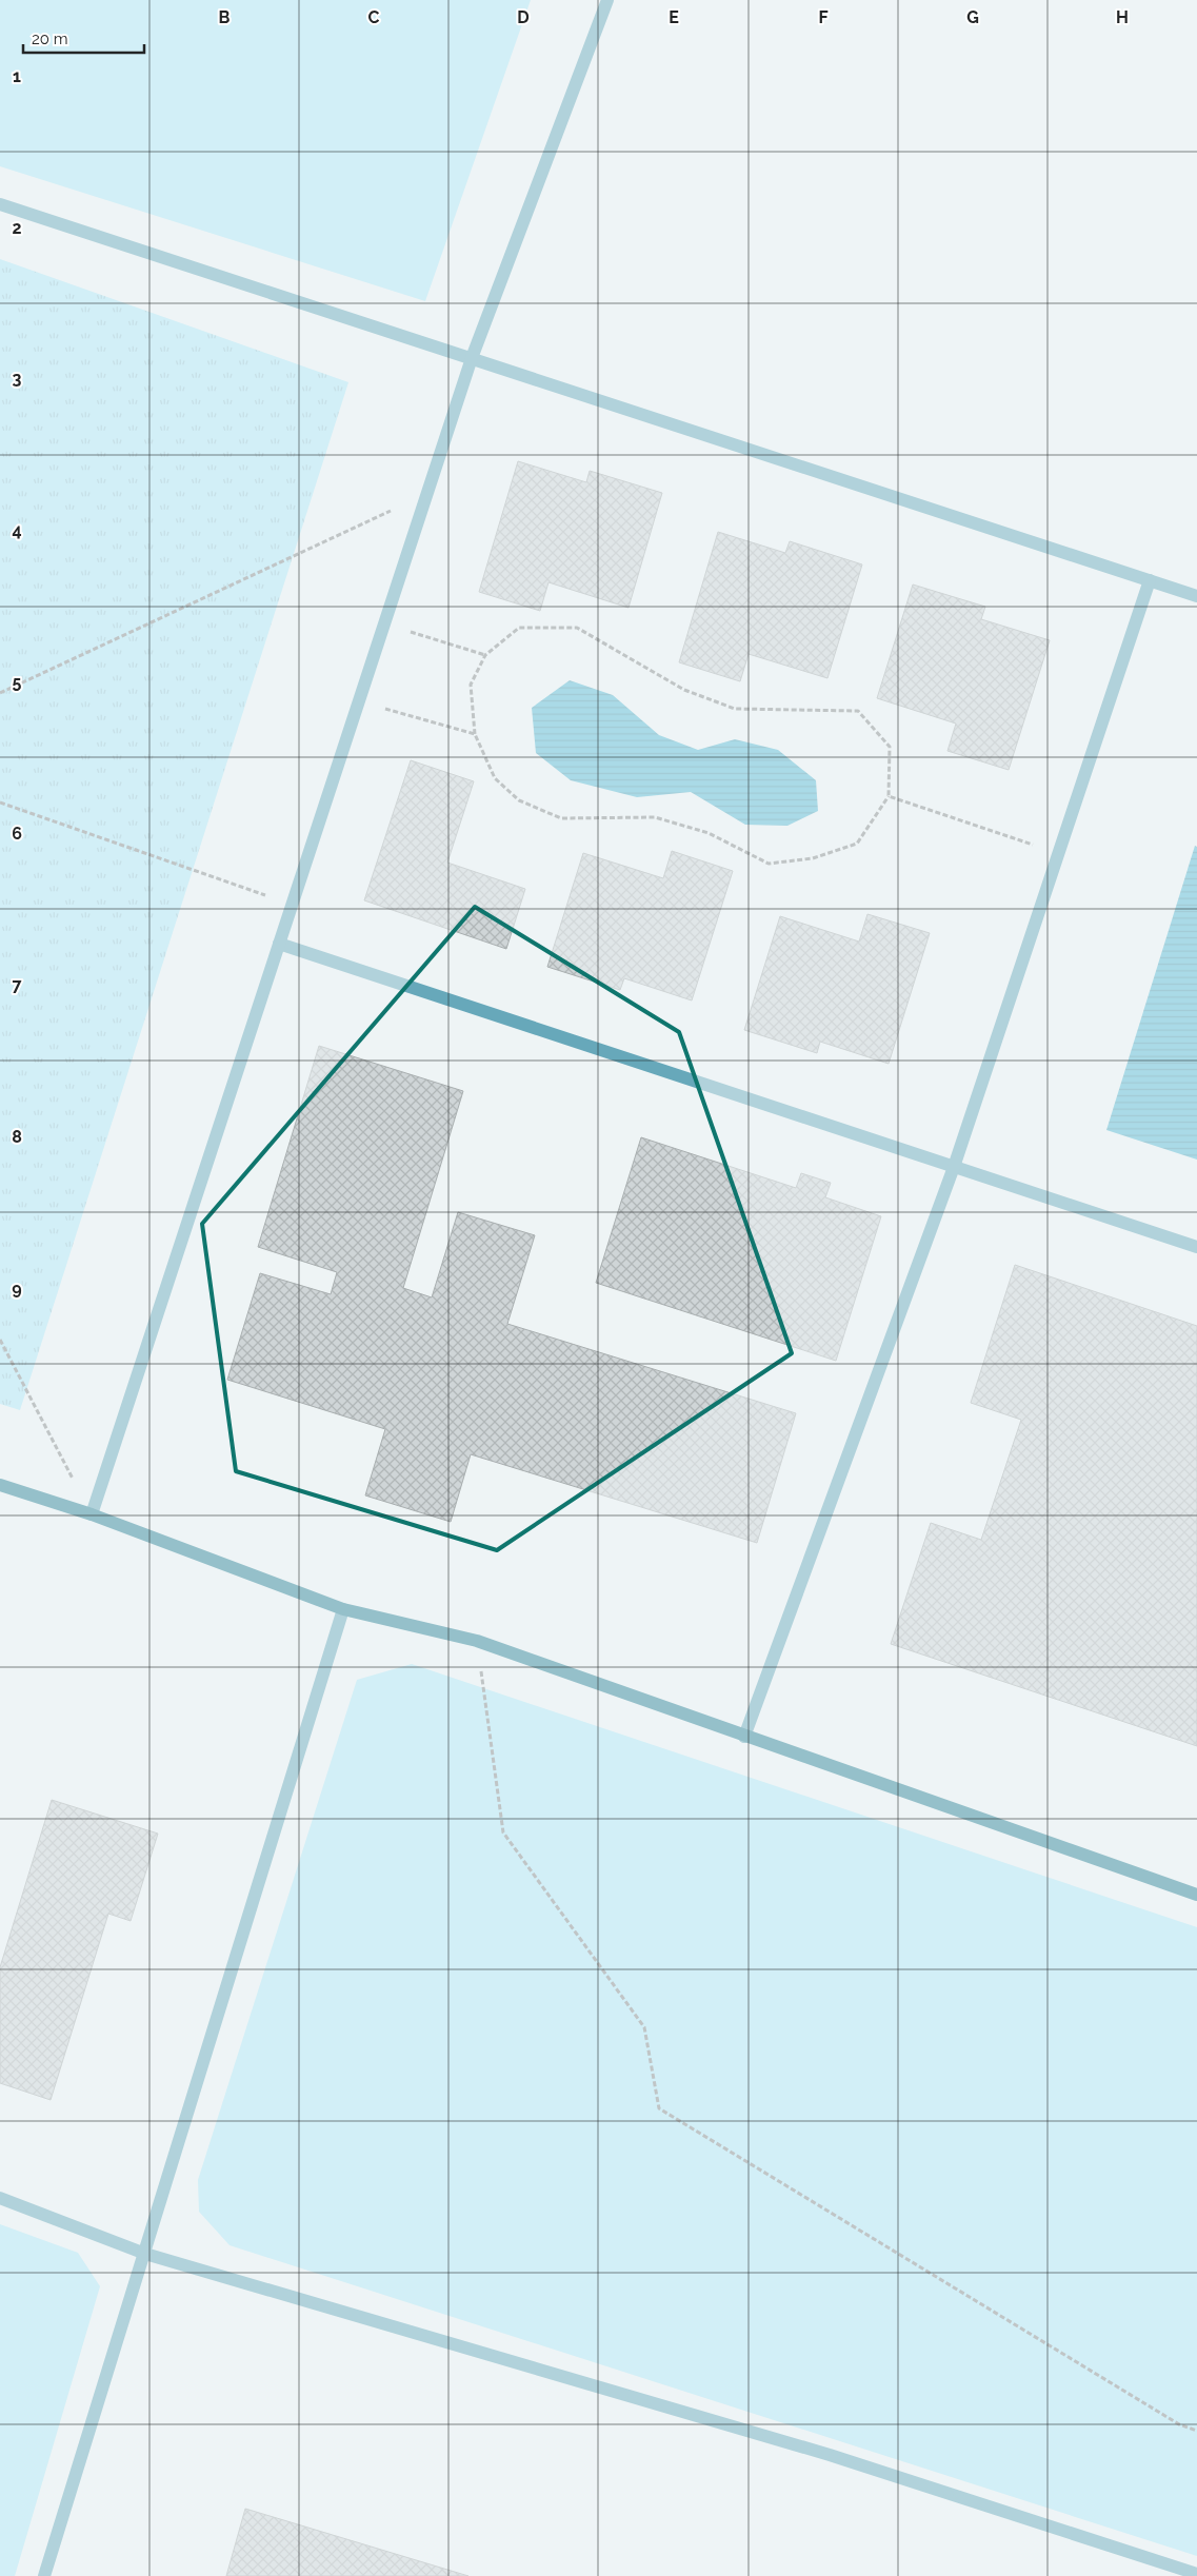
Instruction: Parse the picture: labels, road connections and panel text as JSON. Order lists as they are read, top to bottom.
{
  "scale_bar": "20 m",
  "grid": {
    "columns": [
      "B",
      "C",
      "D",
      "E",
      "F",
      "G",
      "H"
    ],
    "rows": [
      "1",
      "2",
      "3",
      "4",
      "5",
      "6",
      "7",
      "8",
      "9"
    ]
  }
}
